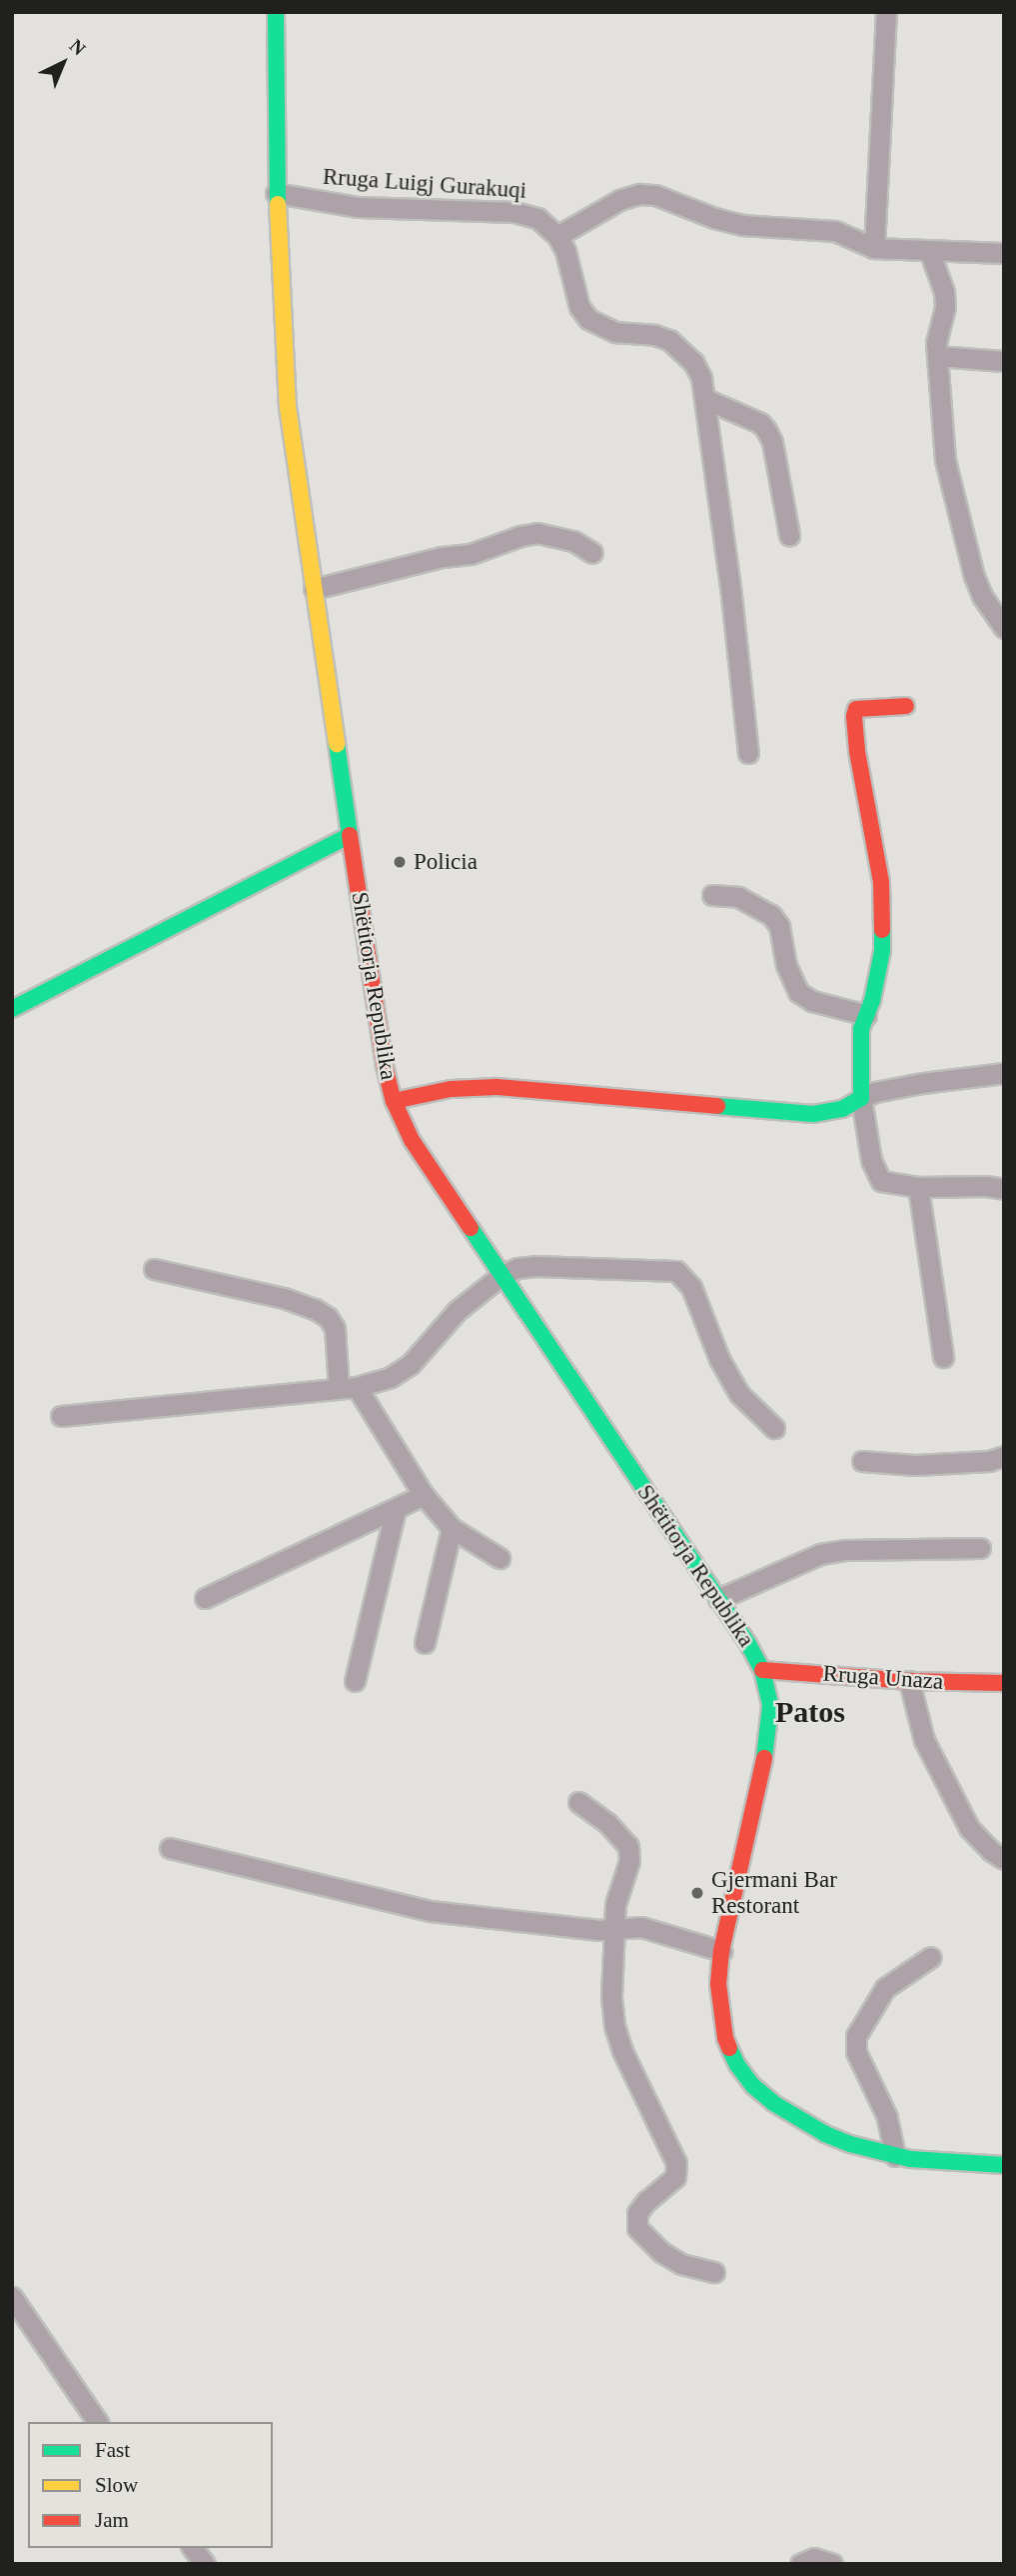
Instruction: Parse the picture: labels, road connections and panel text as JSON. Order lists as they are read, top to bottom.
{
  "streets": {
    "main road": ["Shëtitorja Republika", "Rruga Unaza"],
    "street": ["Rruga Luigj Gurakuqi"]
  },
  "crossings": [
    ["Rruga Luigj Gurakuqi", "Shëtitorja Republika"],
    ["Shëtitorja Republika", "Rruga Unaza"]
  ],
  "districts": ["Patos"],
  "places": ["Policia", "Gjermani Bar Restorant"],
  "legend": ["Fast", "Slow", "Jam"],
  "north": "top right"
}
